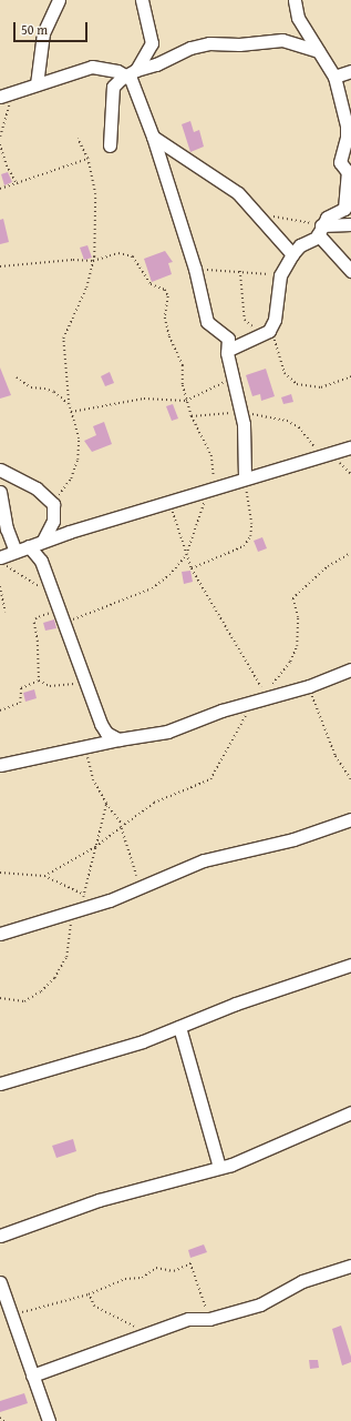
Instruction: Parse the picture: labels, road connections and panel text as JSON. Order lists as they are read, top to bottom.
{
  "scale_bar": "50 m"
}
